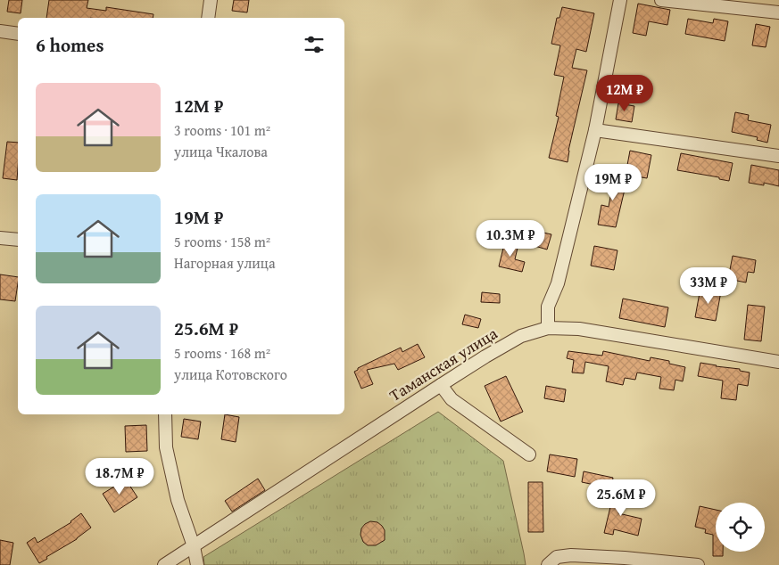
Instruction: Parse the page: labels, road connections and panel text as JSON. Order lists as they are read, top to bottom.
{
  "streets": {
    "street": ["Таманская улица"]
  },
  "page": {
    "heading": "6 homes",
    "list": [
      {
        "name": "12M ₽",
        "note": "3 rooms · 101 m² · улица Чкалова"
      },
      {
        "name": "19M ₽",
        "note": "5 rooms · 158 m² · Нагорная улица"
      },
      {
        "name": "25.6M ₽",
        "note": "5 rooms · 168 m² · улица Котовского"
      }
    ],
    "price": [
      "12M ₽",
      "19M ₽",
      "10.3M ₽",
      "33M ₽",
      "18.7M ₽",
      "25.6M ₽"
    ]
  }
}
